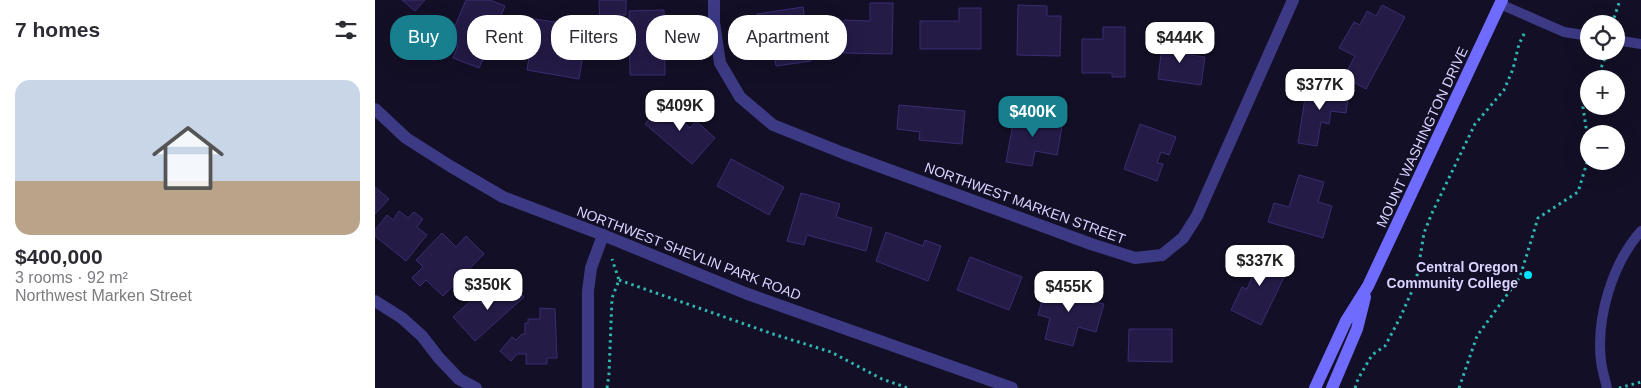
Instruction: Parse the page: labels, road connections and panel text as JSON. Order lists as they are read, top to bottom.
{
  "streets": {
    "main road": ["MOUNT WASHINGTON DRIVE"],
    "street": ["NORTHWEST MARKEN STREET", "NORTHWEST SHEVLIN PARK ROAD"]
  },
  "places": ["Central Oregon Community College"],
  "page": {
    "heading": "7 homes",
    "map_buttons": ["+", "−"],
    "chip": [
      "Buy",
      "Rent",
      "Filters",
      "New",
      "Apartment"
    ],
    "price": [
      "$444K",
      "$377K",
      "$409K",
      "$400K",
      "$337K",
      "$350K",
      "$455K"
    ],
    "list": [
      {
        "name": "$400,000",
        "note": "3 rooms · 92 m² · Northwest Marken Street"
      }
    ]
  }
}
